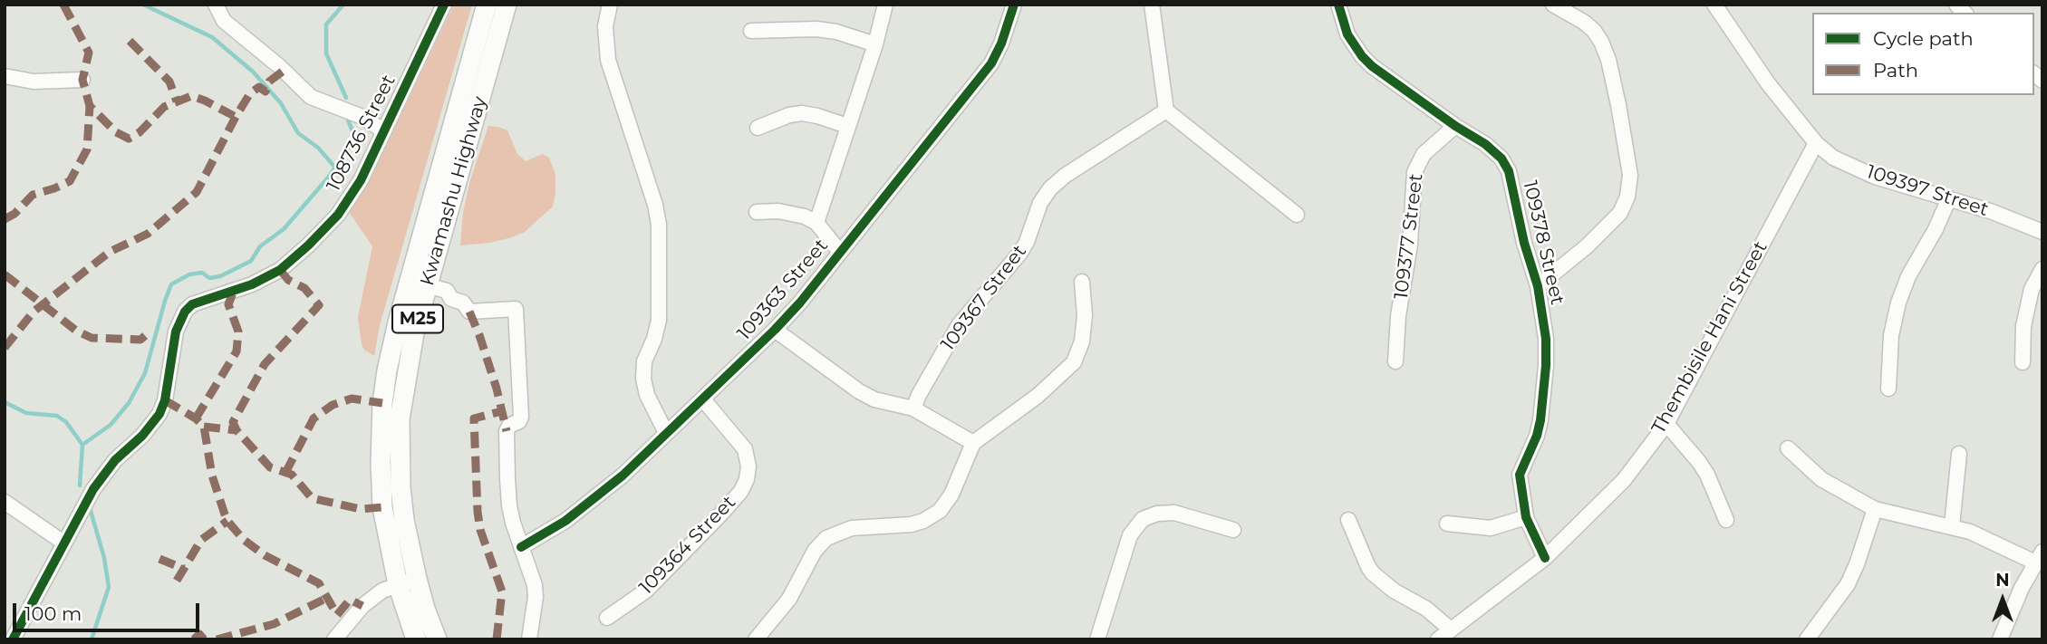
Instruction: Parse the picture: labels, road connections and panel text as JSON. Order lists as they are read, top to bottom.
{
  "streets": {
    "main road": ["Kwamashu Highway", "M25"],
    "street": [
      "108736 Street",
      "109397 Street",
      "109377 Street",
      "109378 Street",
      "109363 Street",
      "109367 Street",
      "Thembisile Hani Street",
      "109364 Street"
    ]
  },
  "crossings": [
    ["109397 Street", "Thembisile Hani Street"],
    ["109377 Street", "109378 Street"],
    ["109378 Street", "Thembisile Hani Street"],
    ["109363 Street", "109364 Street"]
  ],
  "legend": ["Cycle path", "Path"],
  "scale_bar": "100 m",
  "north": "top"
}
